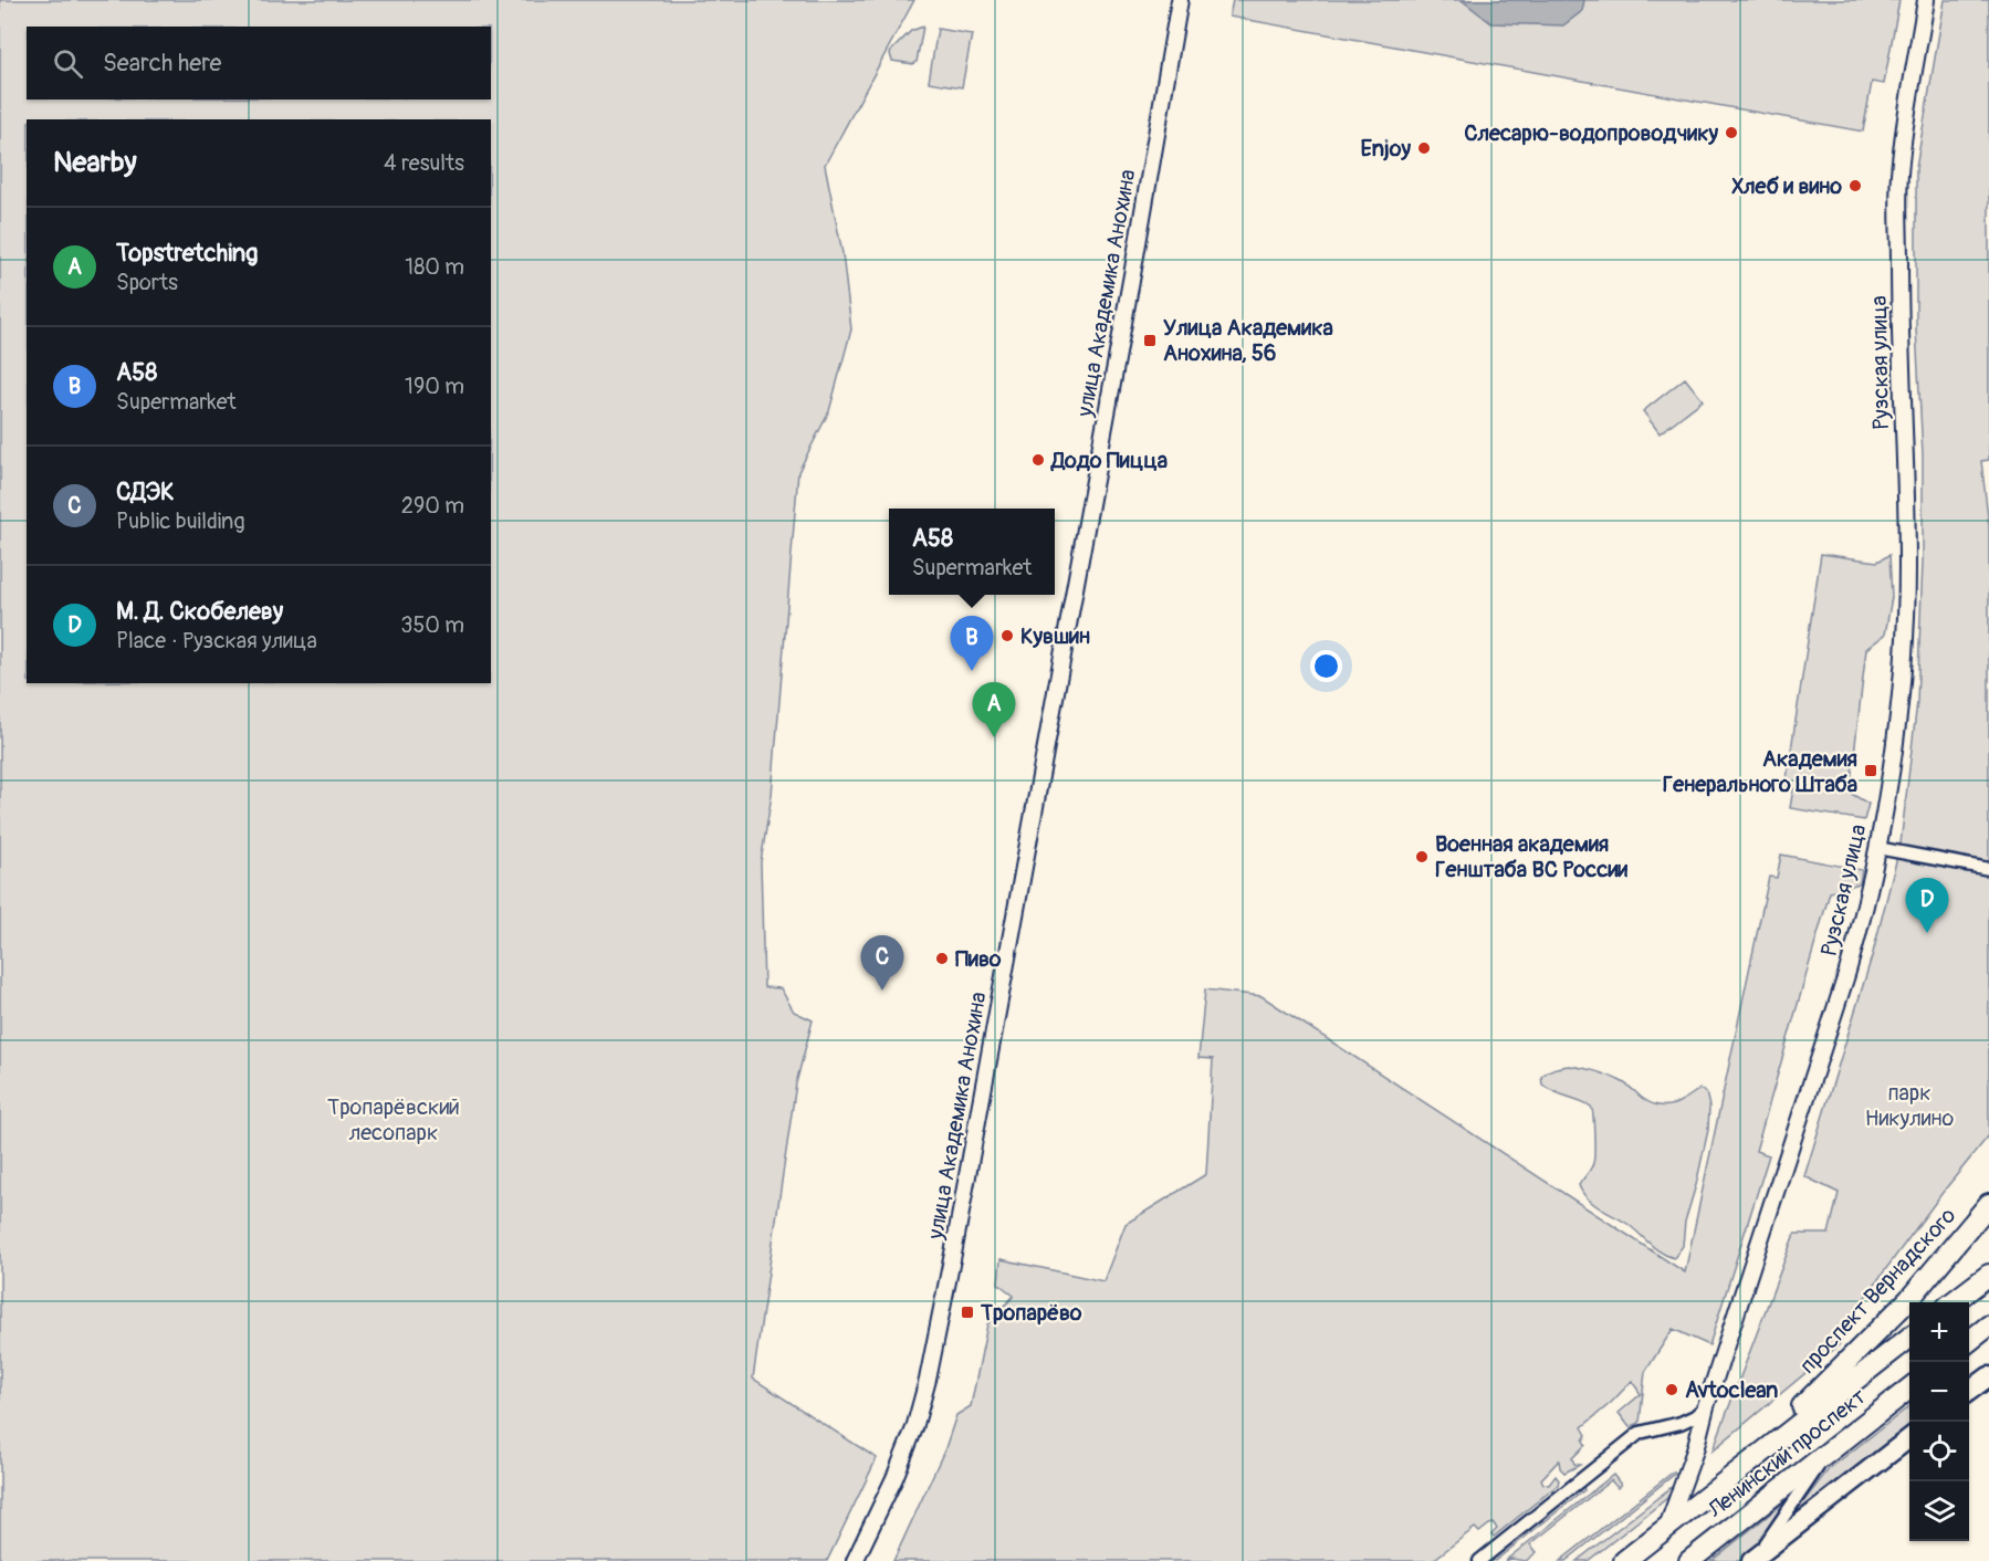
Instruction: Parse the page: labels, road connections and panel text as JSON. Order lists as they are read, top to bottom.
{
  "streets": {
    "main road": ["проспект Вернадского", "Ленинский проспект"],
    "street": ["улица Академика Анохина", "Рузская улица"]
  },
  "crossings": [
    ["Рузская улица", "Ленинский проспект"],
    ["проспект Вернадского", "Ленинский проспект"]
  ],
  "parks": ["парк Никулино", "Тропарёвский лесопарк"],
  "places": {
    "other": [
      "Слесарю-водопроводчику",
      "Enjoy",
      "Хлеб и вино",
      "Додо Пицца",
      "Кувшин",
      "Военная академия Генштаба ВС России",
      "Пиво",
      "Avtoclean"
    ],
    "transit": ["Улица Академика Анохина, 56", "Академия Генерального Штаба", "Тропарёво"]
  },
  "page": {
    "search": "Search here",
    "heading": ["Nearby", "4 results"],
    "list": [
      {
        "mark": "A",
        "name": "Topstretching",
        "note": "Sports",
        "value": "180 m"
      },
      {
        "mark": "B",
        "name": "А58",
        "note": "Supermarket",
        "value": "190 m"
      },
      {
        "mark": "C",
        "name": "СДЭК",
        "note": "Public building",
        "value": "290 m"
      },
      {
        "mark": "D",
        "name": "М. Д. Скобелеву",
        "note": "Place · Рузская улица",
        "value": "350 m"
      }
    ],
    "popup": ["А58", "Supermarket"],
    "pins": [
      "B",
      "A",
      "D",
      "C"
    ],
    "map_buttons": ["+", "−"]
  }
}
